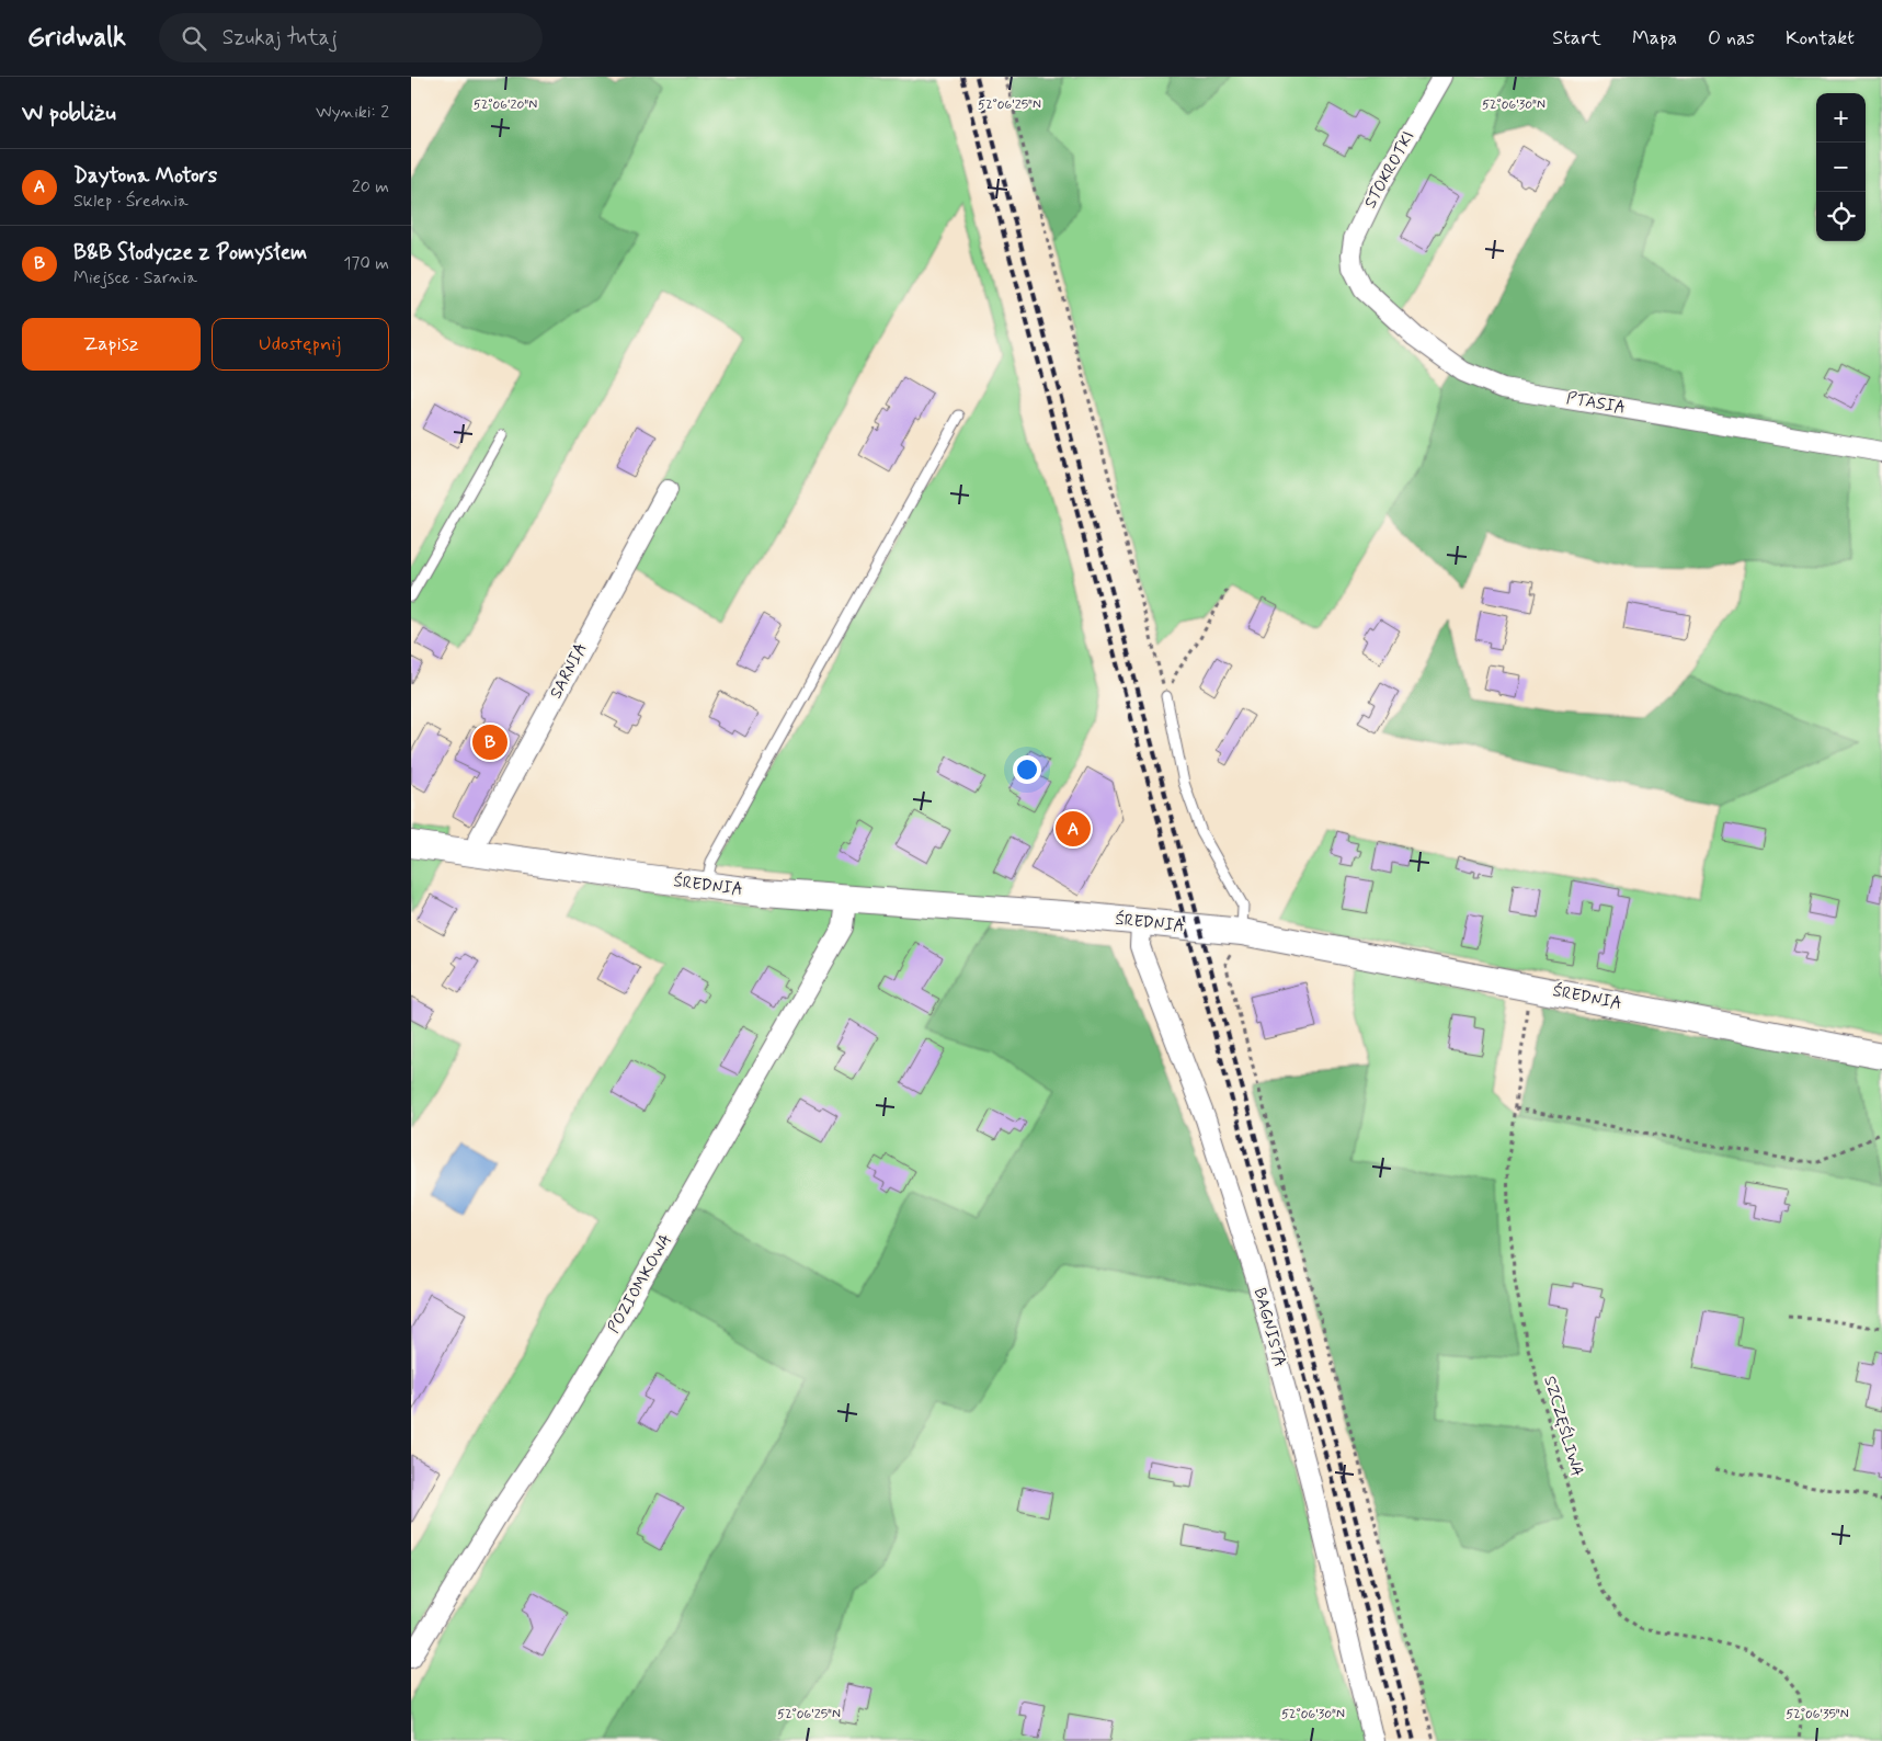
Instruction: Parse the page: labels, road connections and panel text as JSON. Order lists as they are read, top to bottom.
{
  "streets": {
    "street": [
      "STOKROTKI",
      "PTASIA",
      "SARNIA",
      "ŚREDNIA",
      "POZIOMKOWA",
      "BAGNISTA"
    ],
    "path": ["SZCZĘŚLIWA"]
  },
  "crossings": [
    ["STOKROTKI", "PTASIA"],
    ["SARNIA", "ŚREDNIA"],
    ["ŚREDNIA", "POZIOMKOWA"],
    ["ŚREDNIA", "BAGNISTA"],
    ["ŚREDNIA", "SZCZĘŚLIWA"]
  ],
  "page": {
    "header": "Gridwalk",
    "search": "Szukaj tutaj",
    "nav": [
      "Start",
      "Mapa",
      "O nas",
      "Kontakt"
    ],
    "heading": ["W pobliżu", "Wyniki: 2"],
    "map_buttons": ["+", "−"],
    "list": [
      {
        "mark": "A",
        "name": "Daytona Motors",
        "note": "Sklep · Średnia",
        "value": "20 m"
      },
      {
        "mark": "B",
        "name": "B&B Słodycze z Pomysłem",
        "note": "Miejsce · Sarnia",
        "value": "170 m"
      }
    ],
    "buttons": ["Zapisz", "Udostępnij"],
    "pins": ["B", "A"]
  },
  "coordinates": [
    "52°06'20\"N",
    "52°06'25\"N",
    "52°06'30\"N",
    "52°06'35\"N"
  ]
}
